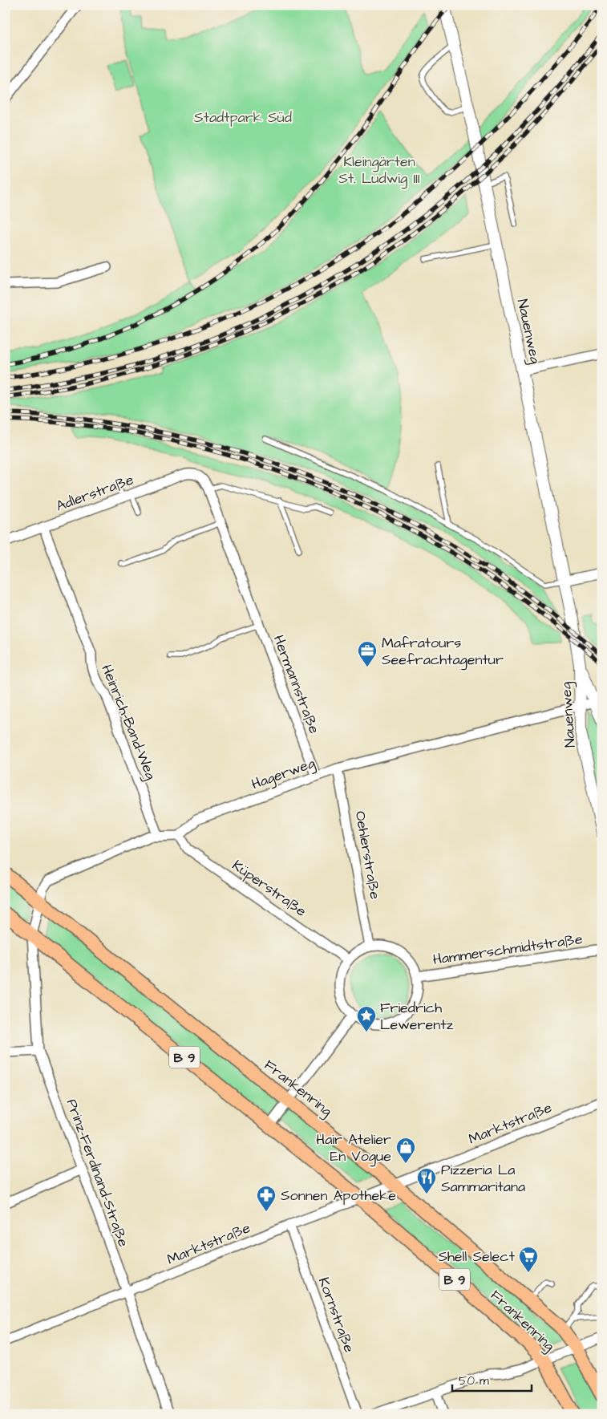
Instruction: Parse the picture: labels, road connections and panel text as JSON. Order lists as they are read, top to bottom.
{
  "streets": {
    "main road": ["B 9", "Frankenring"],
    "street": [
      "Nauenweg",
      "Adlerstraße",
      "Hermannstraße",
      "Heinrich-Band-Weg",
      "Hagerweg",
      "Oehlerstraße",
      "Küperstraße",
      "Hammerschmidtstraße",
      "Marktstraße",
      "Prinz-Ferdinand-Straße",
      "Kornstraße"
    ]
  },
  "crossings": [
    ["Nauenweg", "Hagerweg"],
    ["Adlerstraße", "Hermannstraße"],
    ["Adlerstraße", "Heinrich-Band-Weg"],
    ["Hermannstraße", "Hagerweg"],
    ["Hagerweg", "Oehlerstraße"],
    ["Hagerweg", "Küperstraße"],
    ["Oehlerstraße", "Küperstraße"],
    ["Oehlerstraße", "Hammerschmidtstraße"],
    ["Küperstraße", "Hammerschmidtstraße"],
    ["Frankenring", "Marktstraße"],
    ["Frankenring", "Prinz-Ferdinand-Straße"],
    ["Marktstraße", "Prinz-Ferdinand-Straße"],
    ["Marktstraße", "Kornstraße"]
  ],
  "parks": ["Stadtpark Süd", "Kleingärten St. Ludwig III"],
  "places": {
    "office": ["Mafratours Seefrachtagentur"],
    "place": ["Friedrich Lewerentz"],
    "shop": ["Hair Atelier En Vogue"],
    "restaurant": ["Pizzeria La Sammaritana"],
    "pharmacy": ["Sonnen Apotheke"],
    "supermarket": ["Shell Select"]
  },
  "scale_bar": "50 m"
}
